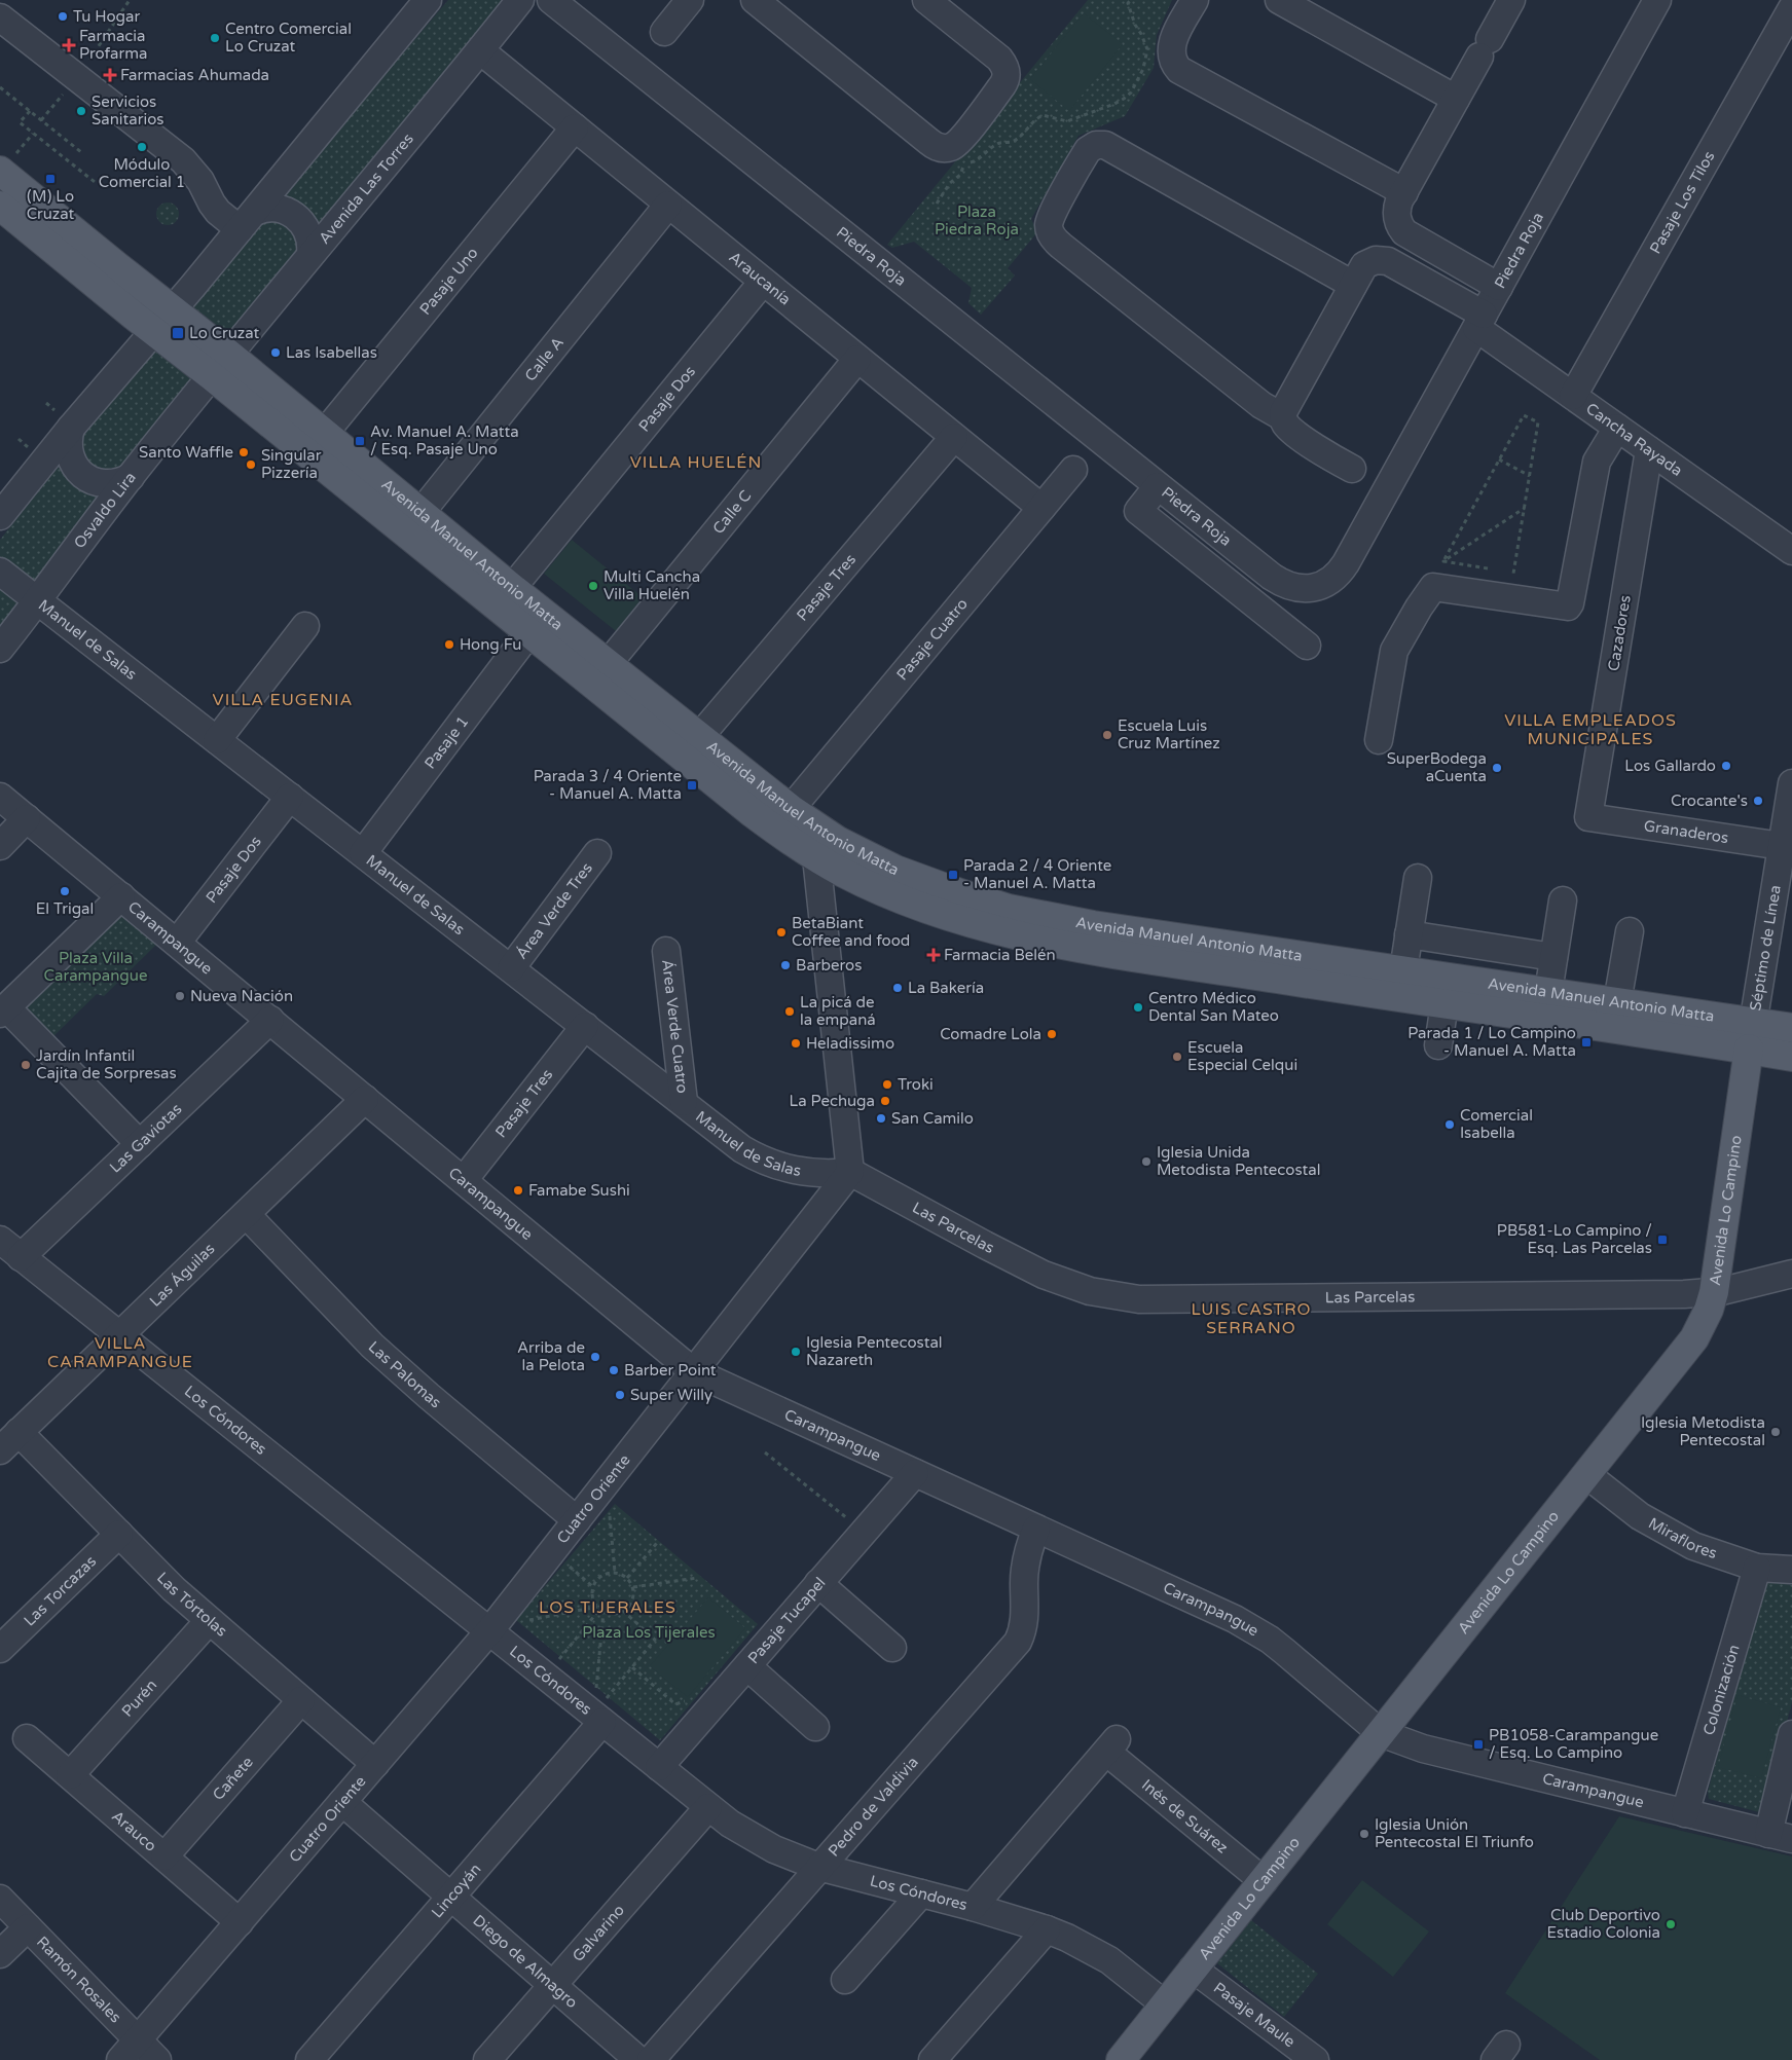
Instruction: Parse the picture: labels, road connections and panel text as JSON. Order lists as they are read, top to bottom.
{
  "streets": {
    "main road": ["Avenida Manuel Antonio Matta", "Avenida Lo Campino"],
    "street": [
      "Avenida Las Torres",
      "Pasaje Los Tilos",
      "Piedra Roja",
      "Araucanía",
      "Pasaje Uno",
      "Calle A",
      "Pasaje Dos",
      "Cancha Rayada",
      "Osvaldo Lira",
      "Calle C",
      "Pasaje Tres",
      "Cazadores",
      "Manuel de Salas",
      "Pasaje Cuatro",
      "Pasaje 1",
      "Granaderos",
      "Área Verde Tres",
      "Carampangue",
      "Séptimo de Línea",
      "Área Verde Cuatro",
      "Las Gaviotas",
      "Las Parcelas",
      "Las Águilas",
      "Las Palomas",
      "Los Cóndores",
      "Cuatro Oriente",
      "Miraflores",
      "Las Torcazas",
      "Las Tórtolas",
      "Pasaje Tucapel",
      "Colonización",
      "Purén",
      "Cañete",
      "Pedro de Valdivia",
      "Inés de Suárez",
      "Arauco",
      "Lincoyán",
      "Galvarino",
      "Diego de Almagro",
      "Ramón Rosales",
      "Pasaje Maule"
    ]
  },
  "crossings": [
    ["Avenida Las Torres", "Araucanía"],
    ["Avenida Las Torres", "Osvaldo Lira"],
    ["Avenida Las Torres", "Avenida Manuel Antonio Matta"],
    ["Pasaje Los Tilos", "Cancha Rayada"],
    ["Piedra Roja", "Cancha Rayada"],
    ["Araucanía", "Pasaje Uno"],
    ["Araucanía", "Calle A"],
    ["Araucanía", "Pasaje Dos"],
    ["Araucanía", "Calle C"],
    ["Araucanía", "Pasaje Tres"],
    ["Araucanía", "Pasaje Cuatro"],
    ["Pasaje Uno", "Avenida Manuel Antonio Matta"],
    ["Calle A", "Avenida Manuel Antonio Matta"],
    ["Pasaje Dos", "Avenida Manuel Antonio Matta"],
    ["Pasaje Dos", "Manuel de Salas"],
    ["Pasaje Dos", "Carampangue"],
    ["Cancha Rayada", "Cazadores"],
    ["Osvaldo Lira", "Avenida Manuel Antonio Matta"],
    ["Osvaldo Lira", "Manuel de Salas"],
    ["Calle C", "Avenida Manuel Antonio Matta"],
    ["Avenida Manuel Antonio Matta", "Pasaje Tres"],
    ["Avenida Manuel Antonio Matta", "Pasaje Cuatro"],
    ["Avenida Manuel Antonio Matta", "Pasaje 1"],
    ["Avenida Manuel Antonio Matta", "Séptimo de Línea"],
    ["Avenida Manuel Antonio Matta", "Avenida Lo Campino"],
    ["Pasaje Tres", "Manuel de Salas"],
    ["Pasaje Tres", "Carampangue"],
    ["Cazadores", "Granaderos"],
    ["Manuel de Salas", "Pasaje 1"],
    ["Manuel de Salas", "Área Verde Tres"],
    ["Manuel de Salas", "Área Verde Cuatro"],
    ["Manuel de Salas", "Las Parcelas"],
    ["Manuel de Salas", "Cuatro Oriente"],
    ["Granaderos", "Séptimo de Línea"],
    ["Carampangue", "Las Gaviotas"],
    ["Carampangue", "Avenida Lo Campino"],
    ["Carampangue", "Las Águilas"],
    ["Carampangue", "Cuatro Oriente"],
    ["Carampangue", "Pasaje Tucapel"],
    ["Carampangue", "Colonización"],
    ["Carampangue", "Pedro de Valdivia"],
    ["Séptimo de Línea", "Avenida Lo Campino"],
    ["Las Gaviotas", "Los Cóndores"],
    ["Avenida Lo Campino", "Las Parcelas"],
    ["Avenida Lo Campino", "Los Cóndores"],
    ["Avenida Lo Campino", "Miraflores"],
    ["Avenida Lo Campino", "Inés de Suárez"],
    ["Avenida Lo Campino", "Pasaje Maule"],
    ["Las Parcelas", "Cuatro Oriente"],
    ["Las Águilas", "Las Palomas"],
    ["Las Águilas", "Los Cóndores"],
    ["Las Águilas", "Las Tórtolas"],
    ["Las Palomas", "Cuatro Oriente"],
    ["Los Cóndores", "Cuatro Oriente"],
    ["Los Cóndores", "Pasaje Tucapel"],
    ["Los Cóndores", "Pedro de Valdivia"],
    ["Los Cóndores", "Inés de Suárez"],
    ["Los Cóndores", "Lincoyán"],
    ["Los Cóndores", "Galvarino"],
    ["Cuatro Oriente", "Las Tórtolas"],
    ["Cuatro Oriente", "Arauco"],
    ["Cuatro Oriente", "Diego de Almagro"],
    ["Cuatro Oriente", "Ramón Rosales"],
    ["Miraflores", "Colonización"],
    ["Las Torcazas", "Las Tórtolas"],
    ["Las Tórtolas", "Purén"],
    ["Las Tórtolas", "Cañete"],
    ["Purén", "Arauco"],
    ["Cañete", "Arauco"],
    ["Lincoyán", "Diego de Almagro"],
    ["Galvarino", "Diego de Almagro"]
  ],
  "districts": [
    "VILLA HUELÉN",
    "VILLA EUGENIA",
    "VILLA EMPLEADOS MUNICIPALES",
    "LUIS CASTRO SERRANO",
    "VILLA CARAMPANGUE",
    "LOS TIJERALES"
  ],
  "parks": ["Plaza Piedra Roja", "Plaza Villa Carampangue", "Plaza Los Tijerales"],
  "places": {
    "other": [
      "Tu Hogar",
      "Centro Comercial Lo Cruzat",
      "Servicios Sanitarios",
      "Módulo Comercial 1",
      "Las Isabellas",
      "Santo Waffle",
      "Singular Pizzería",
      "Multi Cancha Villa Huelén",
      "Hong Fu",
      "Escuela Luis Cruz Martínez",
      "Los Gallardo",
      "SuperBodega aCuenta",
      "Crocante's",
      "El Trigal",
      "BetaBiant Coffee and food",
      "Barberos",
      "La Bakería",
      "Nueva Nación",
      "Centro Médico Dental San Mateo",
      "La picá de la empaná",
      "Comadre Lola",
      "Heladissimo",
      "Escuela Especial Celqui",
      "Jardín Infantil Cajita de Sorpresas",
      "Troki",
      "La Pechuga",
      "San Camilo",
      "Comercial Isabella",
      "Iglesia Unida Metodista Pentecostal",
      "Famabe Sushi",
      "Iglesia Pentecostal Nazareth",
      "Arriba de la Pelota",
      "Barber Point",
      "Super Willy",
      "Iglesia Metodista Pentecostal",
      "Iglesia Unión Pentecostal El Triunfo",
      "Club Deportivo Estadio Colonia"
    ],
    "health": ["Farmacia Profarma", "Farmacias Ahumada", "Farmacia Belén"],
    "transit": [
      "(M) Lo Cruzat",
      "Lo Cruzat",
      "Av. Manuel A. Matta / Esq. Pasaje Uno",
      "Parada 3 / 4 Oriente - Manuel A. Matta",
      "Parada 2 / 4 Oriente - Manuel A. Matta",
      "Parada 1 / Lo Campino - Manuel A. Matta",
      "PB581-Lo Campino / Esq. Las Parcelas",
      "PB1058-Carampangue / Esq. Lo Campino"
    ]
  }
}
